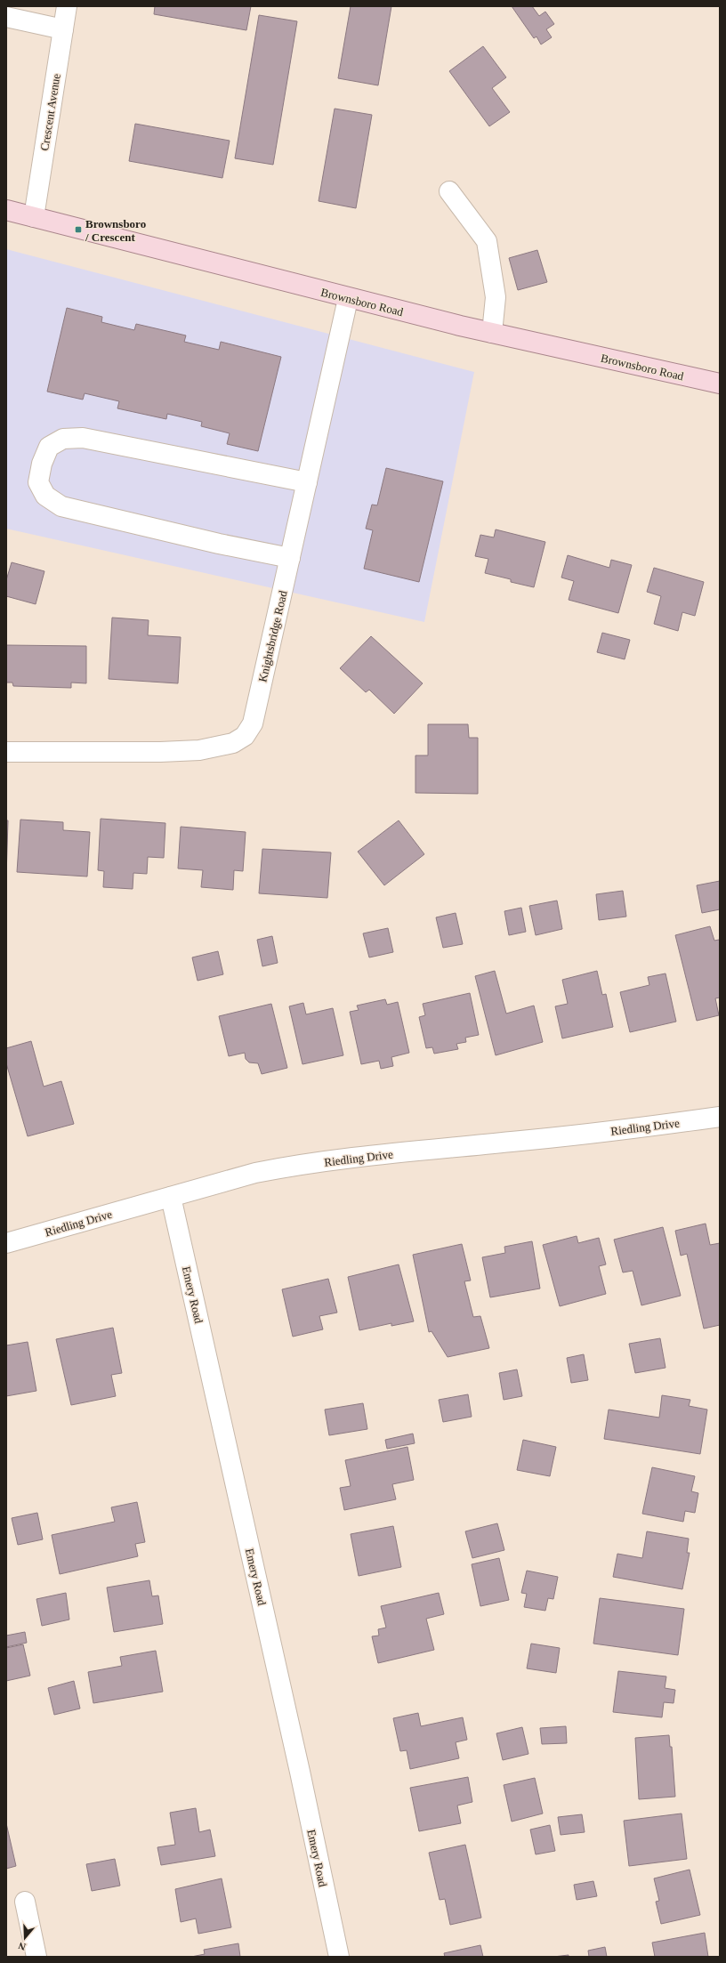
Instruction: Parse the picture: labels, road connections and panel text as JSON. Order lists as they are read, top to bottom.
{
  "streets": {
    "main road": ["Brownsboro Road"],
    "street": [
      "Crescent Avenue",
      "Knightsbridge Road",
      "Riedling Drive",
      "Emery Road"
    ]
  },
  "crossings": [
    ["Crescent Avenue", "Brownsboro Road"],
    ["Brownsboro Road", "Knightsbridge Road"],
    ["Riedling Drive", "Emery Road"]
  ],
  "places": {
    "transit": ["Brownsboro / Crescent"]
  },
  "north": "bottom"
}
